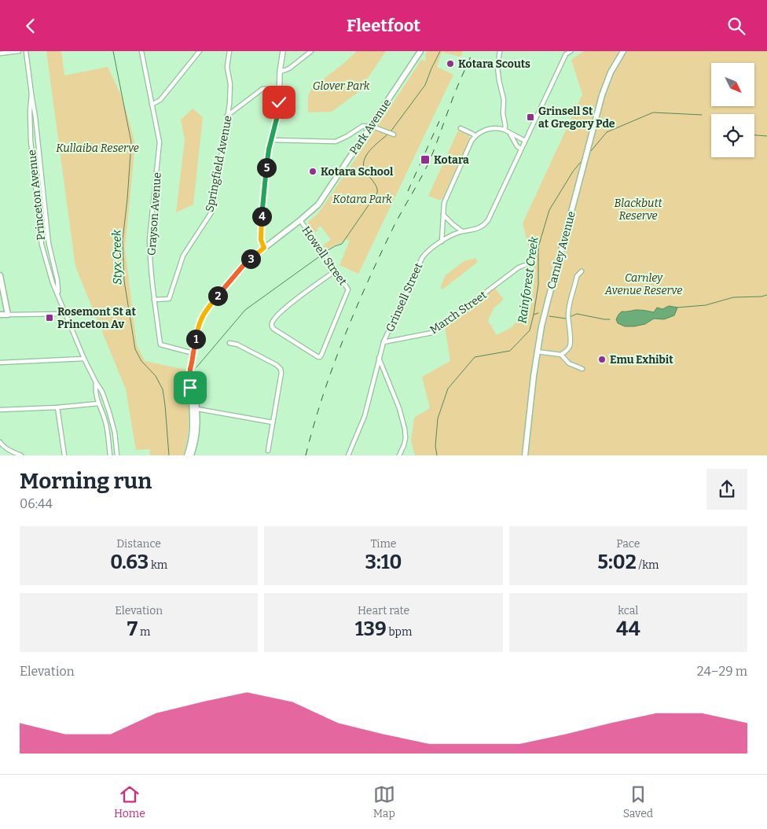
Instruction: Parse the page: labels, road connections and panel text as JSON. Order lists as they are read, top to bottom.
{
  "streets": {
    "main road": ["Park Avenue", "Carnley Avenue"],
    "street": [
      "Springfield Avenue",
      "Princeton Avenue",
      "Grayson Avenue",
      "Howell Street",
      "Grinsell Street",
      "March Street"
    ]
  },
  "crossings": [
    ["Park Avenue", "Grayson Avenue"],
    ["Park Avenue", "Howell Street"],
    ["Springfield Avenue", "Grayson Avenue"],
    ["Grinsell Street", "March Street"]
  ],
  "water": ["Styx Creek", "Rainforest Creek"],
  "parks": [
    "Glover Park",
    "Kullaiba Reserve",
    "Kotara Park",
    "Blackbutt Reserve",
    "Carnley Avenue Reserve"
  ],
  "places": {
    "other": ["Kotara Scouts", "Kotara School", "Emu Exhibit"],
    "transit": ["Grinsell St at Gregory Pde", "Kotara", "Rosemont St at Princeton Av"]
  },
  "north": "bottom right",
  "page": {
    "header": "Fleetfoot",
    "pins": [
      "5",
      "4",
      "3",
      "2",
      "1"
    ],
    "heading": ["Morning run", "06:44"],
    "stats": [
      ["Distance", "0.63 km"],
      ["Time", "3:10"],
      ["Pace", "5:02 /km"],
      ["Elevation", "7 m"],
      ["Heart rate", "139 bpm"],
      ["kcal", "44"]
    ],
    "chart": ["Elevation", "24–29 m"],
    "tabs": ["Home", "Map", "Saved"]
  }
}
